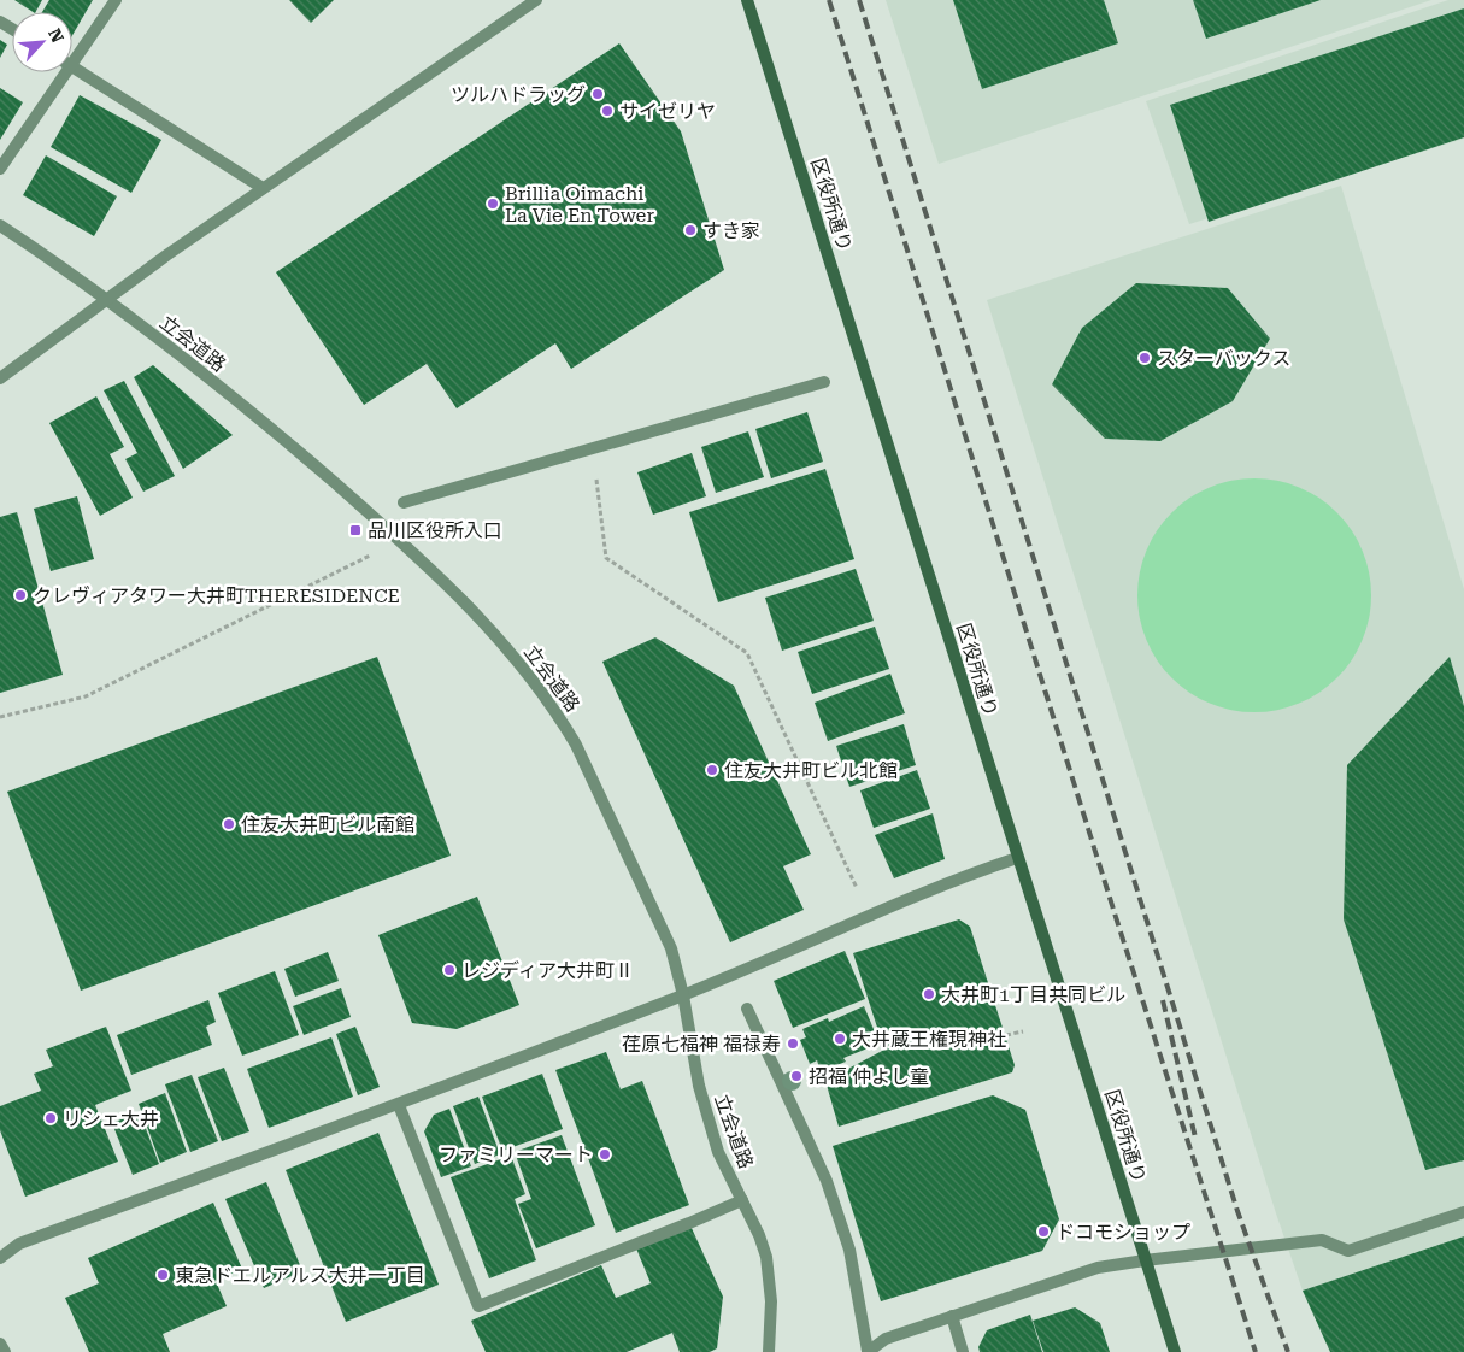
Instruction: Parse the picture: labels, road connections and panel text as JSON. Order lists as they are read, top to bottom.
{
  "streets": {
    "main road": ["区役所通り"],
    "street": ["立会道路"]
  },
  "places": {
    "other": [
      "ツルハドラッグ",
      "サイゼリヤ",
      "Brillia Oimachi La Vie En Tower",
      "すき家",
      "スターバックス",
      "クレヴィアタワー大井町THERESIDENCE",
      "住友大井町ビル北館",
      "住友大井町ビル南館",
      "レジディア大井町Ⅱ",
      "大井町1丁目共同ビル",
      "大井蔵王権現神社",
      "荏原七福神 福禄寿",
      "招福 仲よし童",
      "リシェ大井",
      "ファミリーマート",
      "ドコモショップ",
      "東急ドエルアルス大井一丁目"
    ],
    "transit": ["品川区役所入口"]
  },
  "north": "top right"
}
